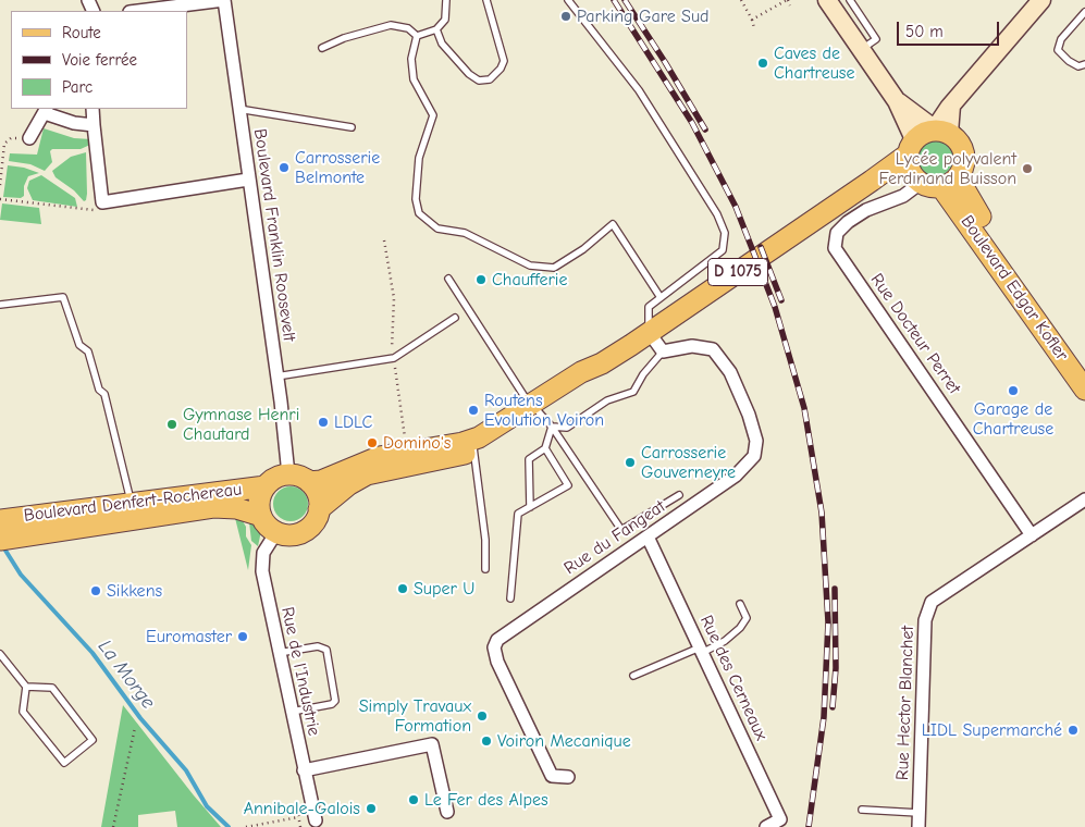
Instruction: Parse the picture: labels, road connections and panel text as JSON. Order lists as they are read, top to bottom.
{
  "streets": {
    "main road": ["D 1075", "Boulevard Edgar Kofler", "Boulevard Denfert-Rochereau"],
    "street": [
      "Boulevard Franklin Roosevelt",
      "Rue Docteur Perret",
      "Rue du Fangeat",
      "Rue de l'Industrie",
      "Rue des Cerneaux",
      "Rue Hector Blanchet"
    ]
  },
  "crossings": [
    ["Boulevard Franklin Roosevelt", "D 1075"],
    ["Boulevard Franklin Roosevelt", "Boulevard Denfert-Rochereau"],
    ["Boulevard Franklin Roosevelt", "Rue de l'Industrie"],
    ["D 1075", "Boulevard Edgar Kofler"],
    ["D 1075", "Rue Docteur Perret"],
    ["D 1075", "Boulevard Denfert-Rochereau"],
    ["D 1075", "Rue de l'Industrie"],
    ["Boulevard Edgar Kofler", "Rue Docteur Perret"],
    ["Rue Docteur Perret", "Rue Hector Blanchet"],
    ["Boulevard Denfert-Rochereau", "Rue de l'Industrie"],
    ["Rue du Fangeat", "Rue des Cerneaux"]
  ],
  "water": ["La Morge"],
  "places": [
    "Parking Gare Sud",
    "Caves de Chartreuse",
    "Carrosserie Belmonte",
    "Lycée polyvalent Ferdinand Buisson",
    "Chaufferie",
    "Garage de Chartreuse",
    "Routens Evolution Voiron",
    "LDLC",
    "Gymnase Henri Chautard",
    "Domino's",
    "Carrosserie Gouverneyre",
    "Super U",
    "Sikkens",
    "Euromaster",
    "Simply Travaux Formation",
    "LIDL Supermarché",
    "Voiron Mecanique",
    "Le Fer des Alpes",
    "Annibale-Galois"
  ],
  "legend": ["Route", "Voie ferrée", "Parc"],
  "scale_bar": "50 m"
}
